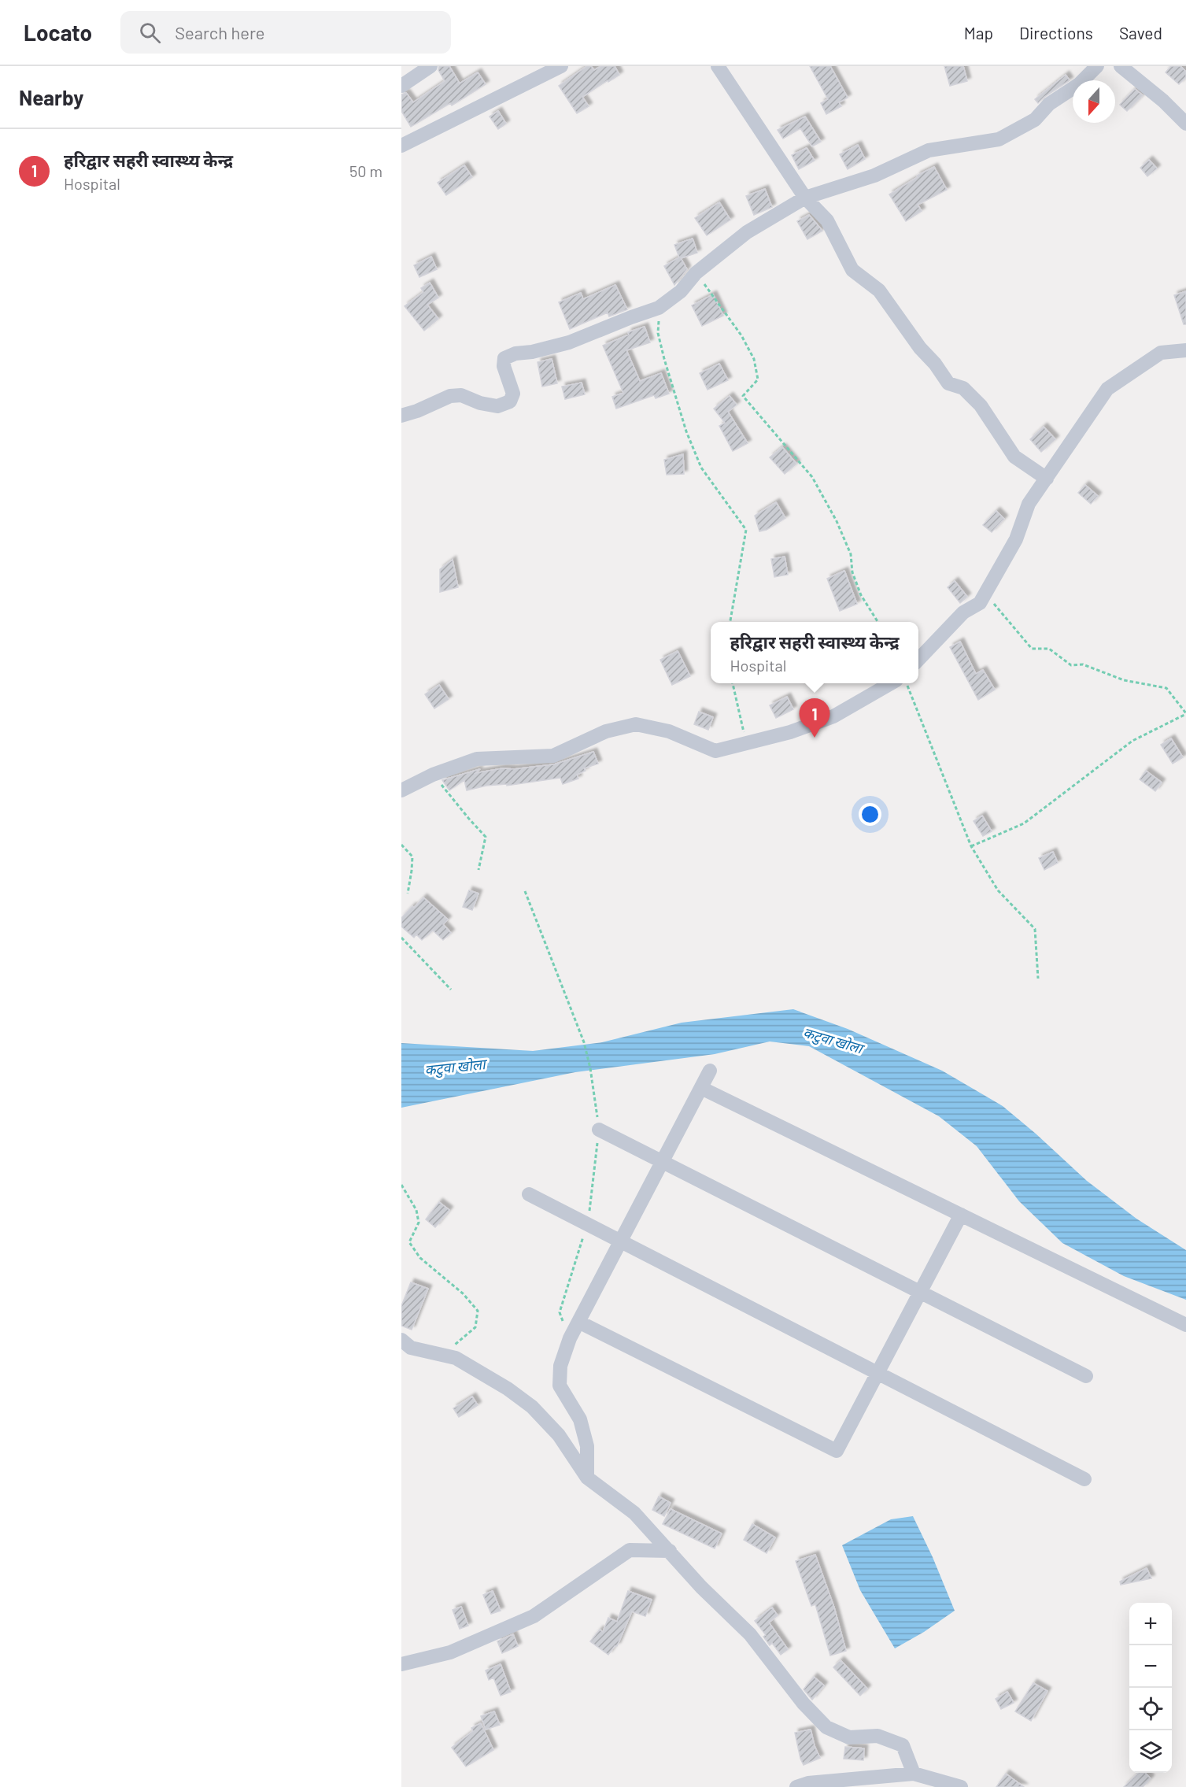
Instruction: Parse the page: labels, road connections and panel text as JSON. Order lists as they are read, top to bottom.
{
  "water": ["कटुवा खोला"],
  "north": "bottom",
  "page": {
    "header": "Locato",
    "search": "Search here",
    "nav": ["Map", "Directions", "Saved"],
    "heading": "Nearby",
    "list": [
      {
        "mark": "1",
        "name": "हरिद्वार सहरी स्वास्थ्य केन्द्र",
        "note": "Hospital",
        "value": "50 m"
      }
    ],
    "popup": ["हरिद्वार सहरी स्वास्थ्य केन्द्र", "Hospital"],
    "pins": "1",
    "map_buttons": ["+", "−"]
  }
}
